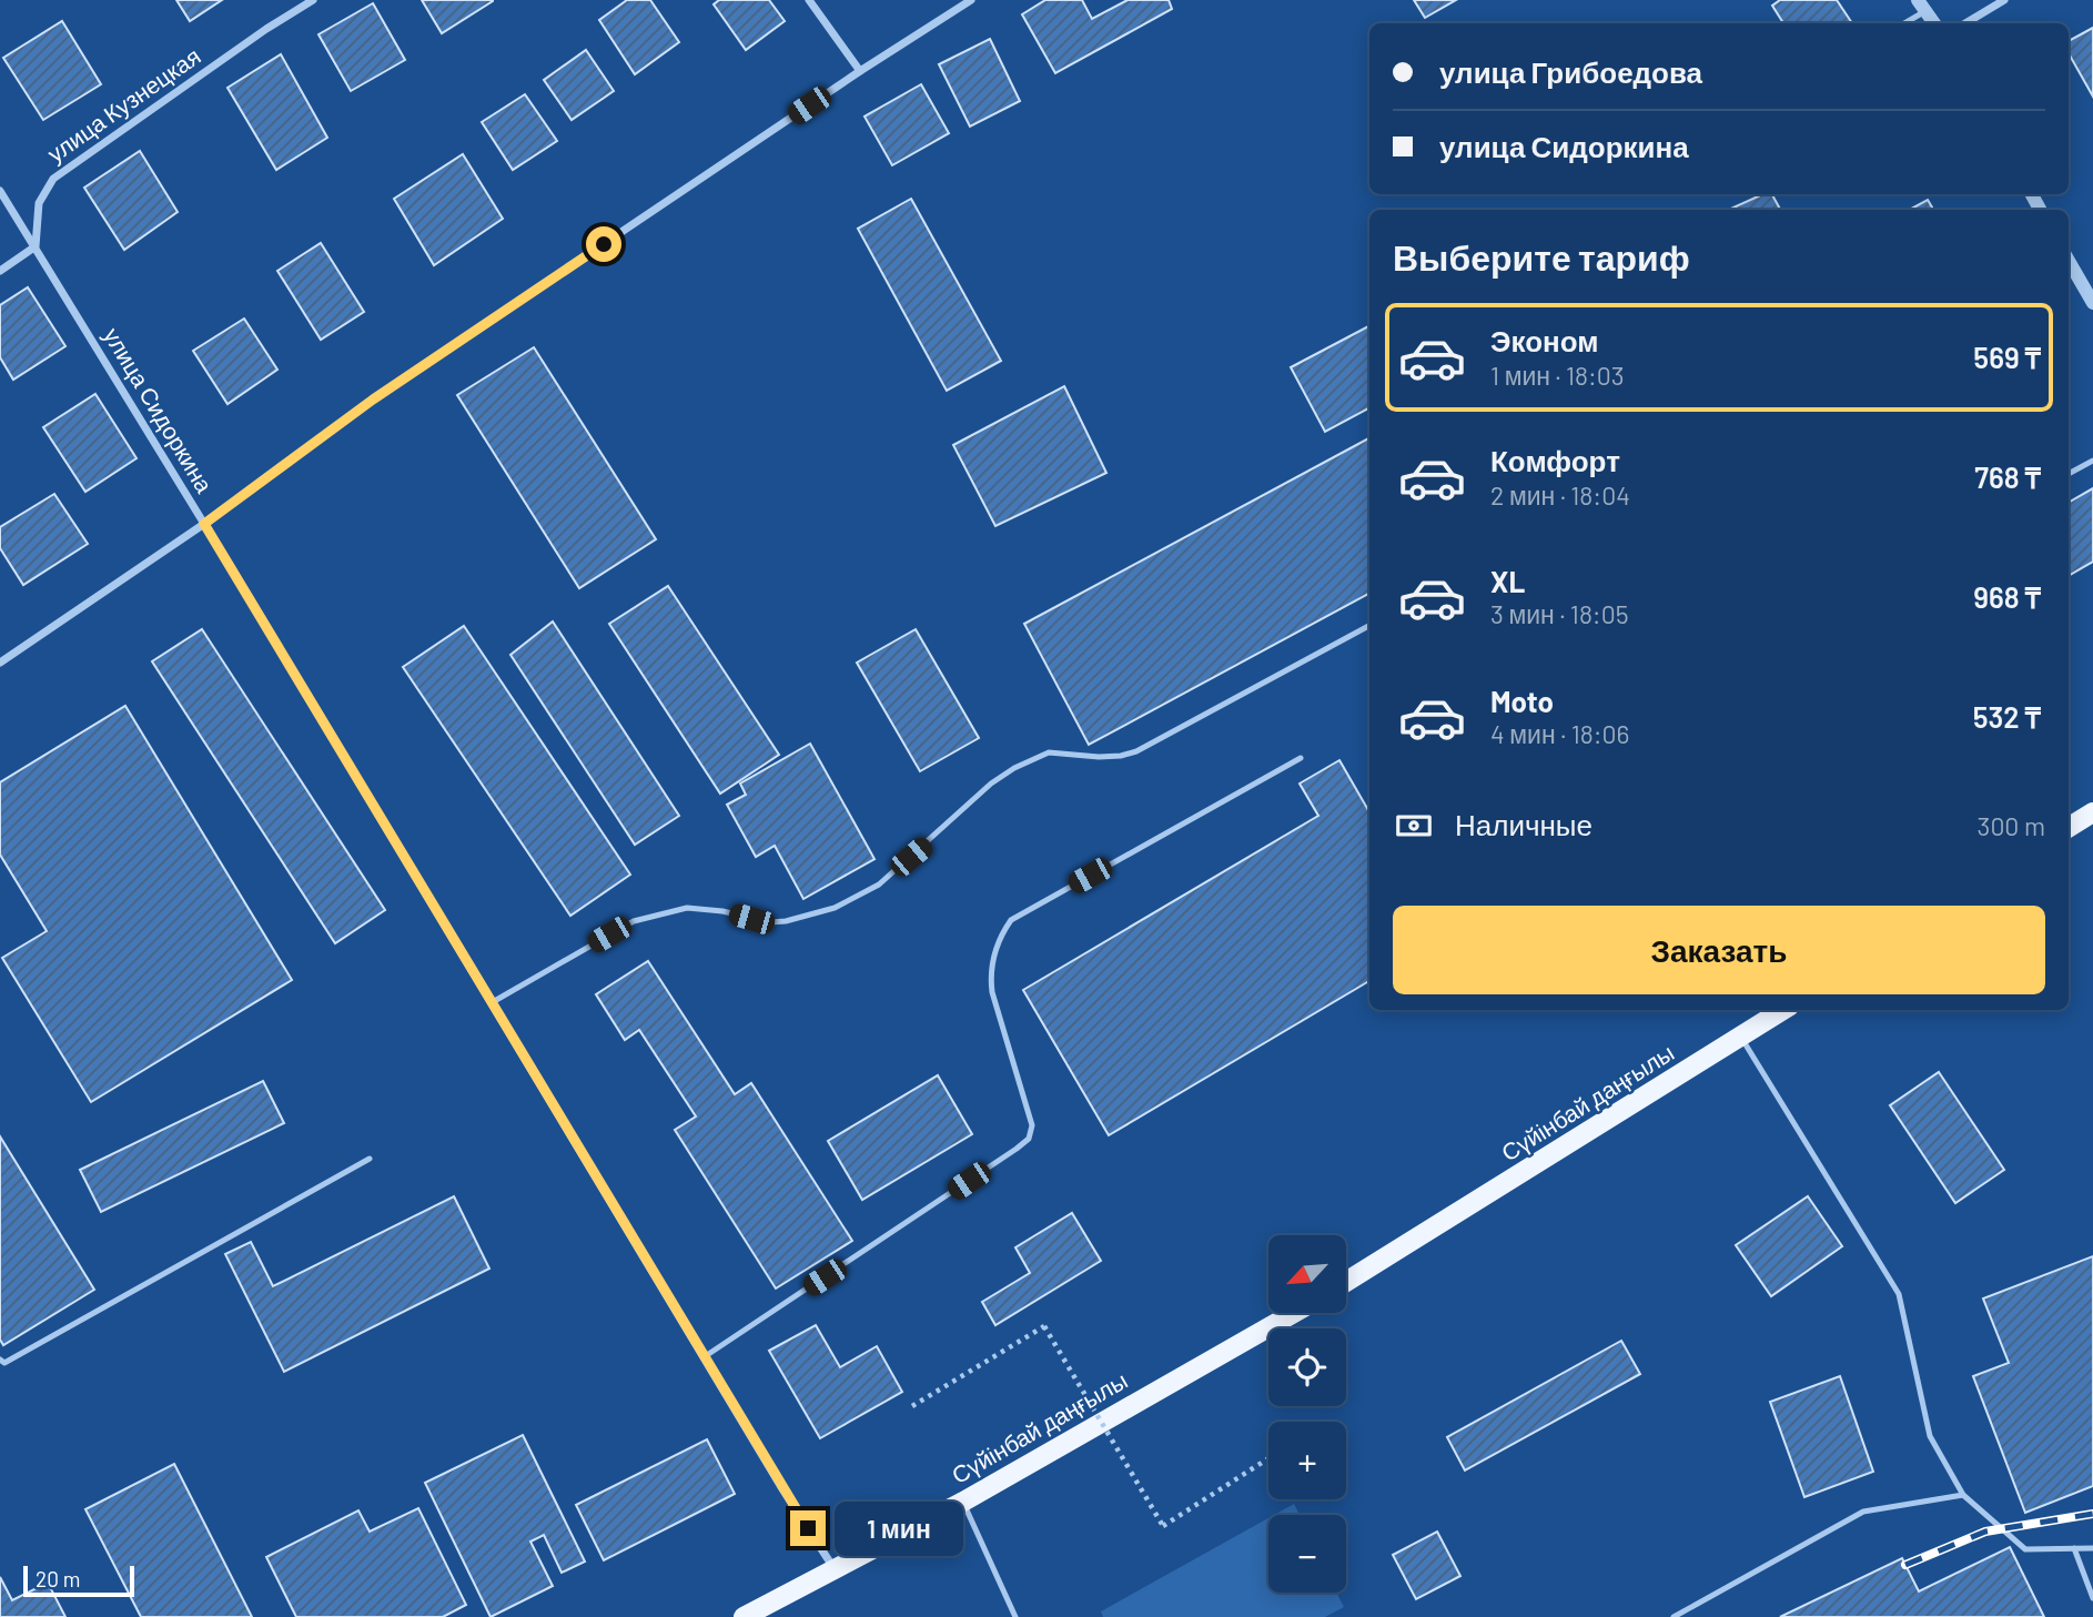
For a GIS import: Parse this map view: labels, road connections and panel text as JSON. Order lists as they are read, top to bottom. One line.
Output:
{"streets":{"main road":["Сүйінбай даңғылы"],"street":["улица Кузнецкая","улица Сидоркина"]},"crossings":[["улица Кузнецкая","улица Сидоркина"],["улица Сидоркина","Сүйінбай даңғылы"]],"scale_bar":"20 m","north":"bottom left","page":{"banner":["улица Грибоедова","улица Сидоркина"],"heading":"Выберите тариф","list":[{"name":"Эконом","note":"1 мин · 18:03","value":"569 ₸"},{"name":"Комфорт","note":"2 мин · 18:04","value":"768 ₸"},{"name":"XL","note":"3 мин · 18:05","value":"968 ₸"},{"name":"Moto","note":"4 мин · 18:06","value":"532 ₸"}],"pay":["Наличные","300 m"],"buttons":"Заказать","map_buttons":["+","−"],"bubble":"1 мин","scale":"20 m"}}
